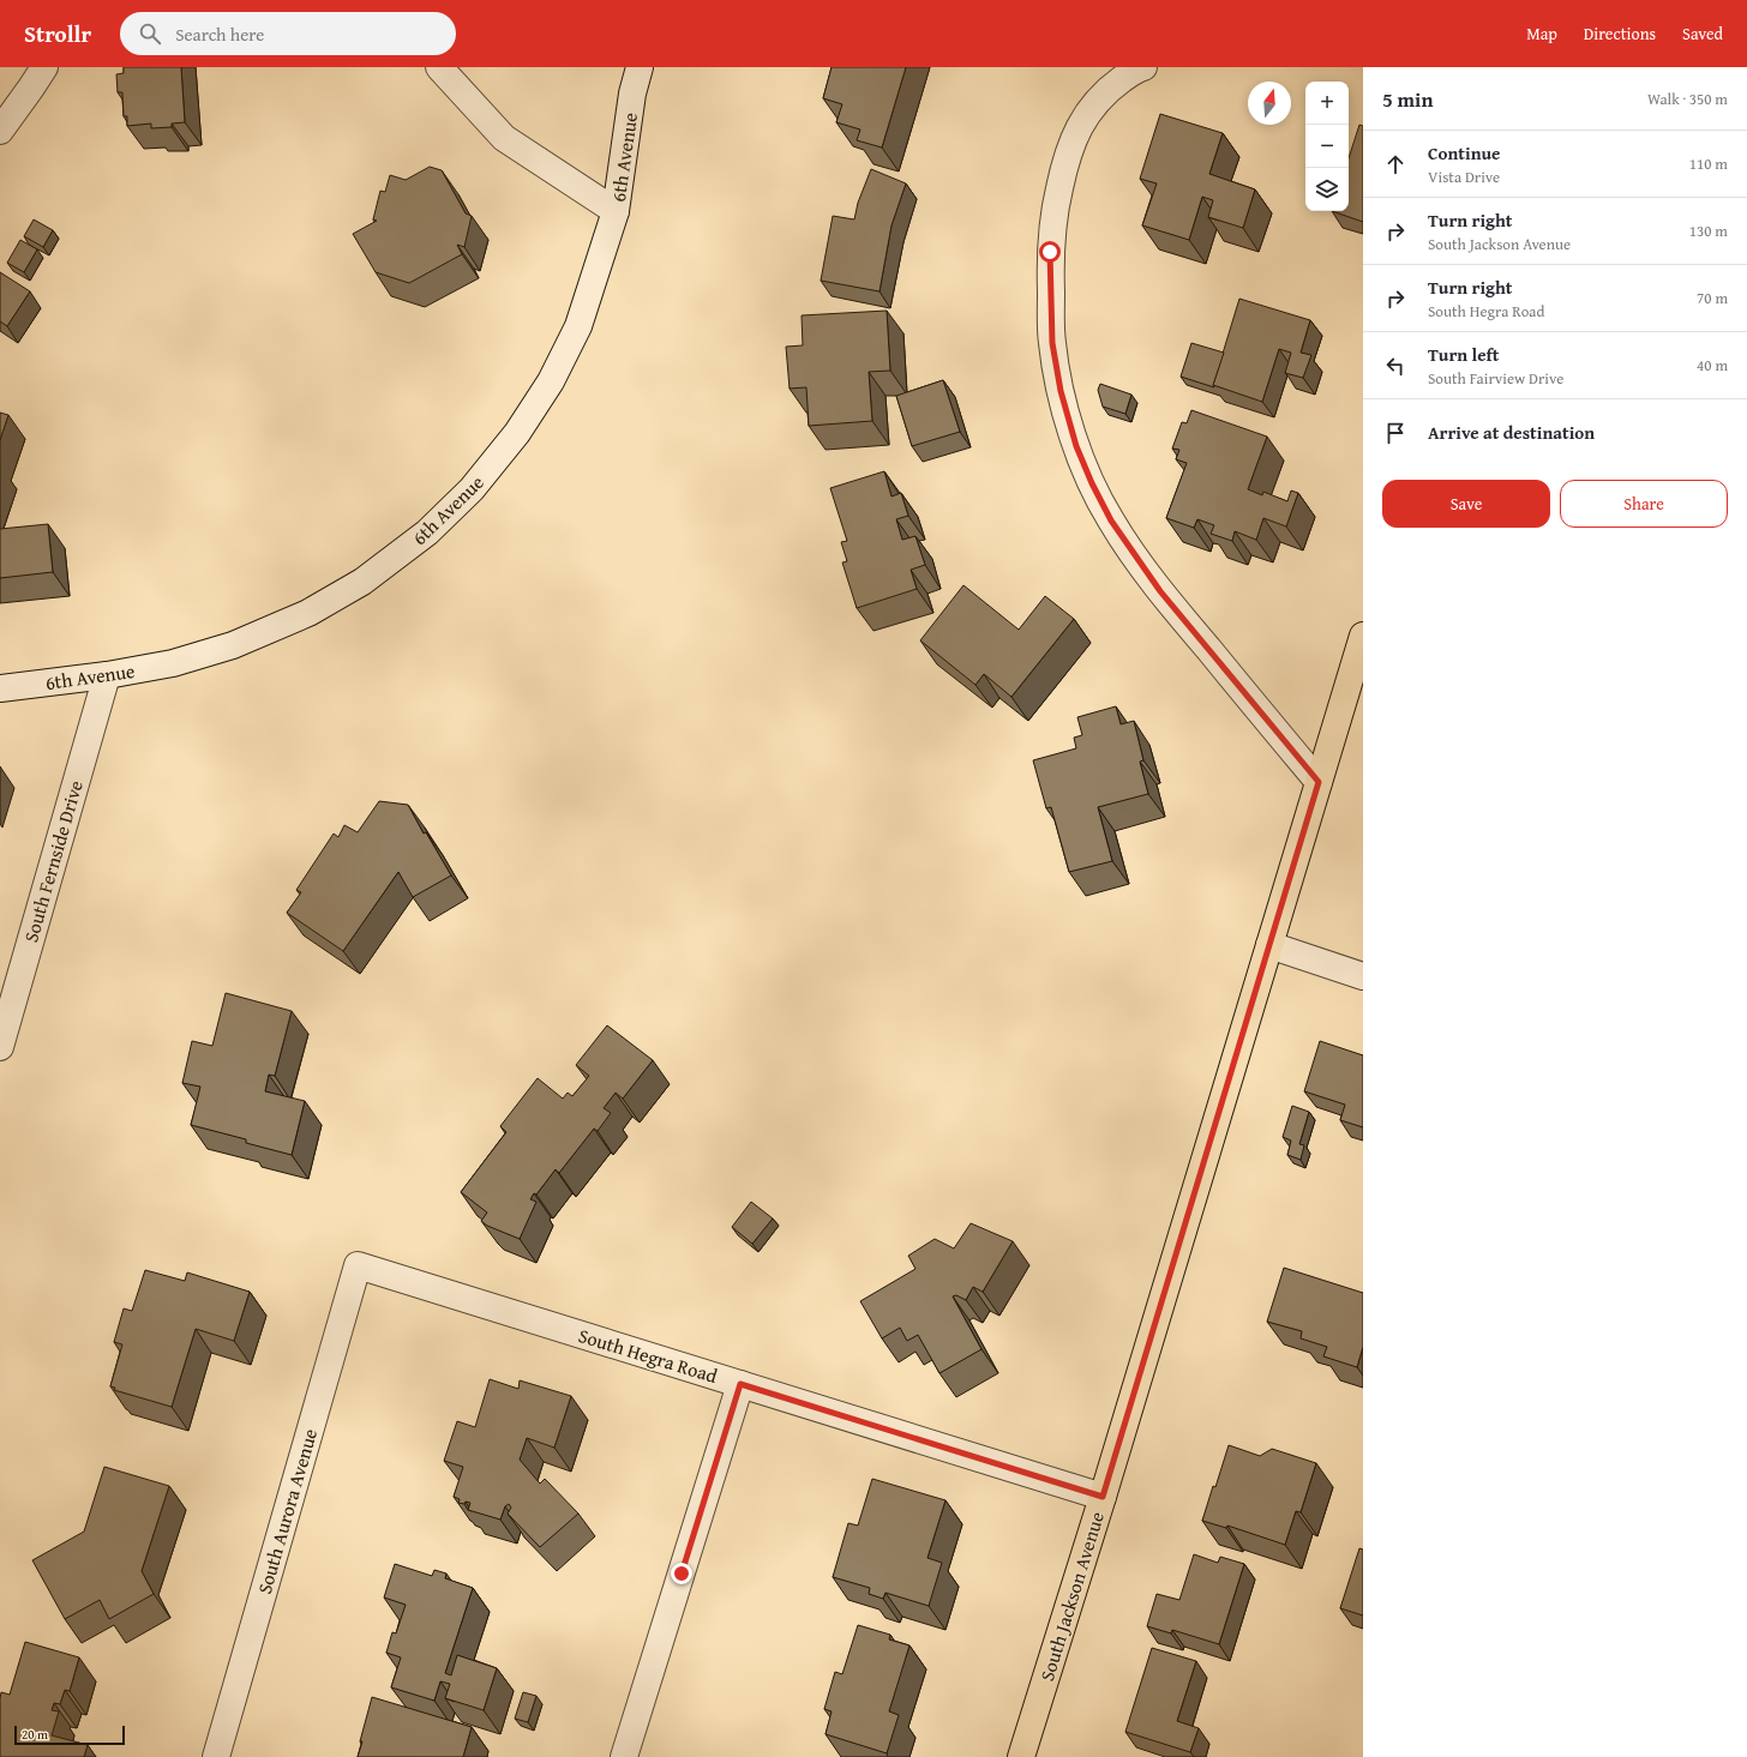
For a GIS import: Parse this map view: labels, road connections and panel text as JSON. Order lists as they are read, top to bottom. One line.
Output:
{"streets":{"main road":["South Jackson Avenue"],"street":["6th Avenue","South Fernside Drive","South Hegra Road","South Aurora Avenue"]},"crossings":[["6th Avenue","South Fernside Drive"],["South Hegra Road","South Aurora Avenue"],["South Hegra Road","South Jackson Avenue"]],"scale_bar":"20 m","north":"top","page":{"header":"Strollr","search":"Search here","nav":["Map","Directions","Saved"],"heading":["5 min","Walk · 350 m"],"map_buttons":["+","−"],"list":[["Continue","Vista Drive","110 m"],["Turn right","South Jackson Avenue","130 m"],["Turn right","South Hegra Road","70 m"],["Turn left","South Fairview Drive","40 m"],"Arrive at destination"],"buttons":["Save","Share"],"scale":"20 m"}}
